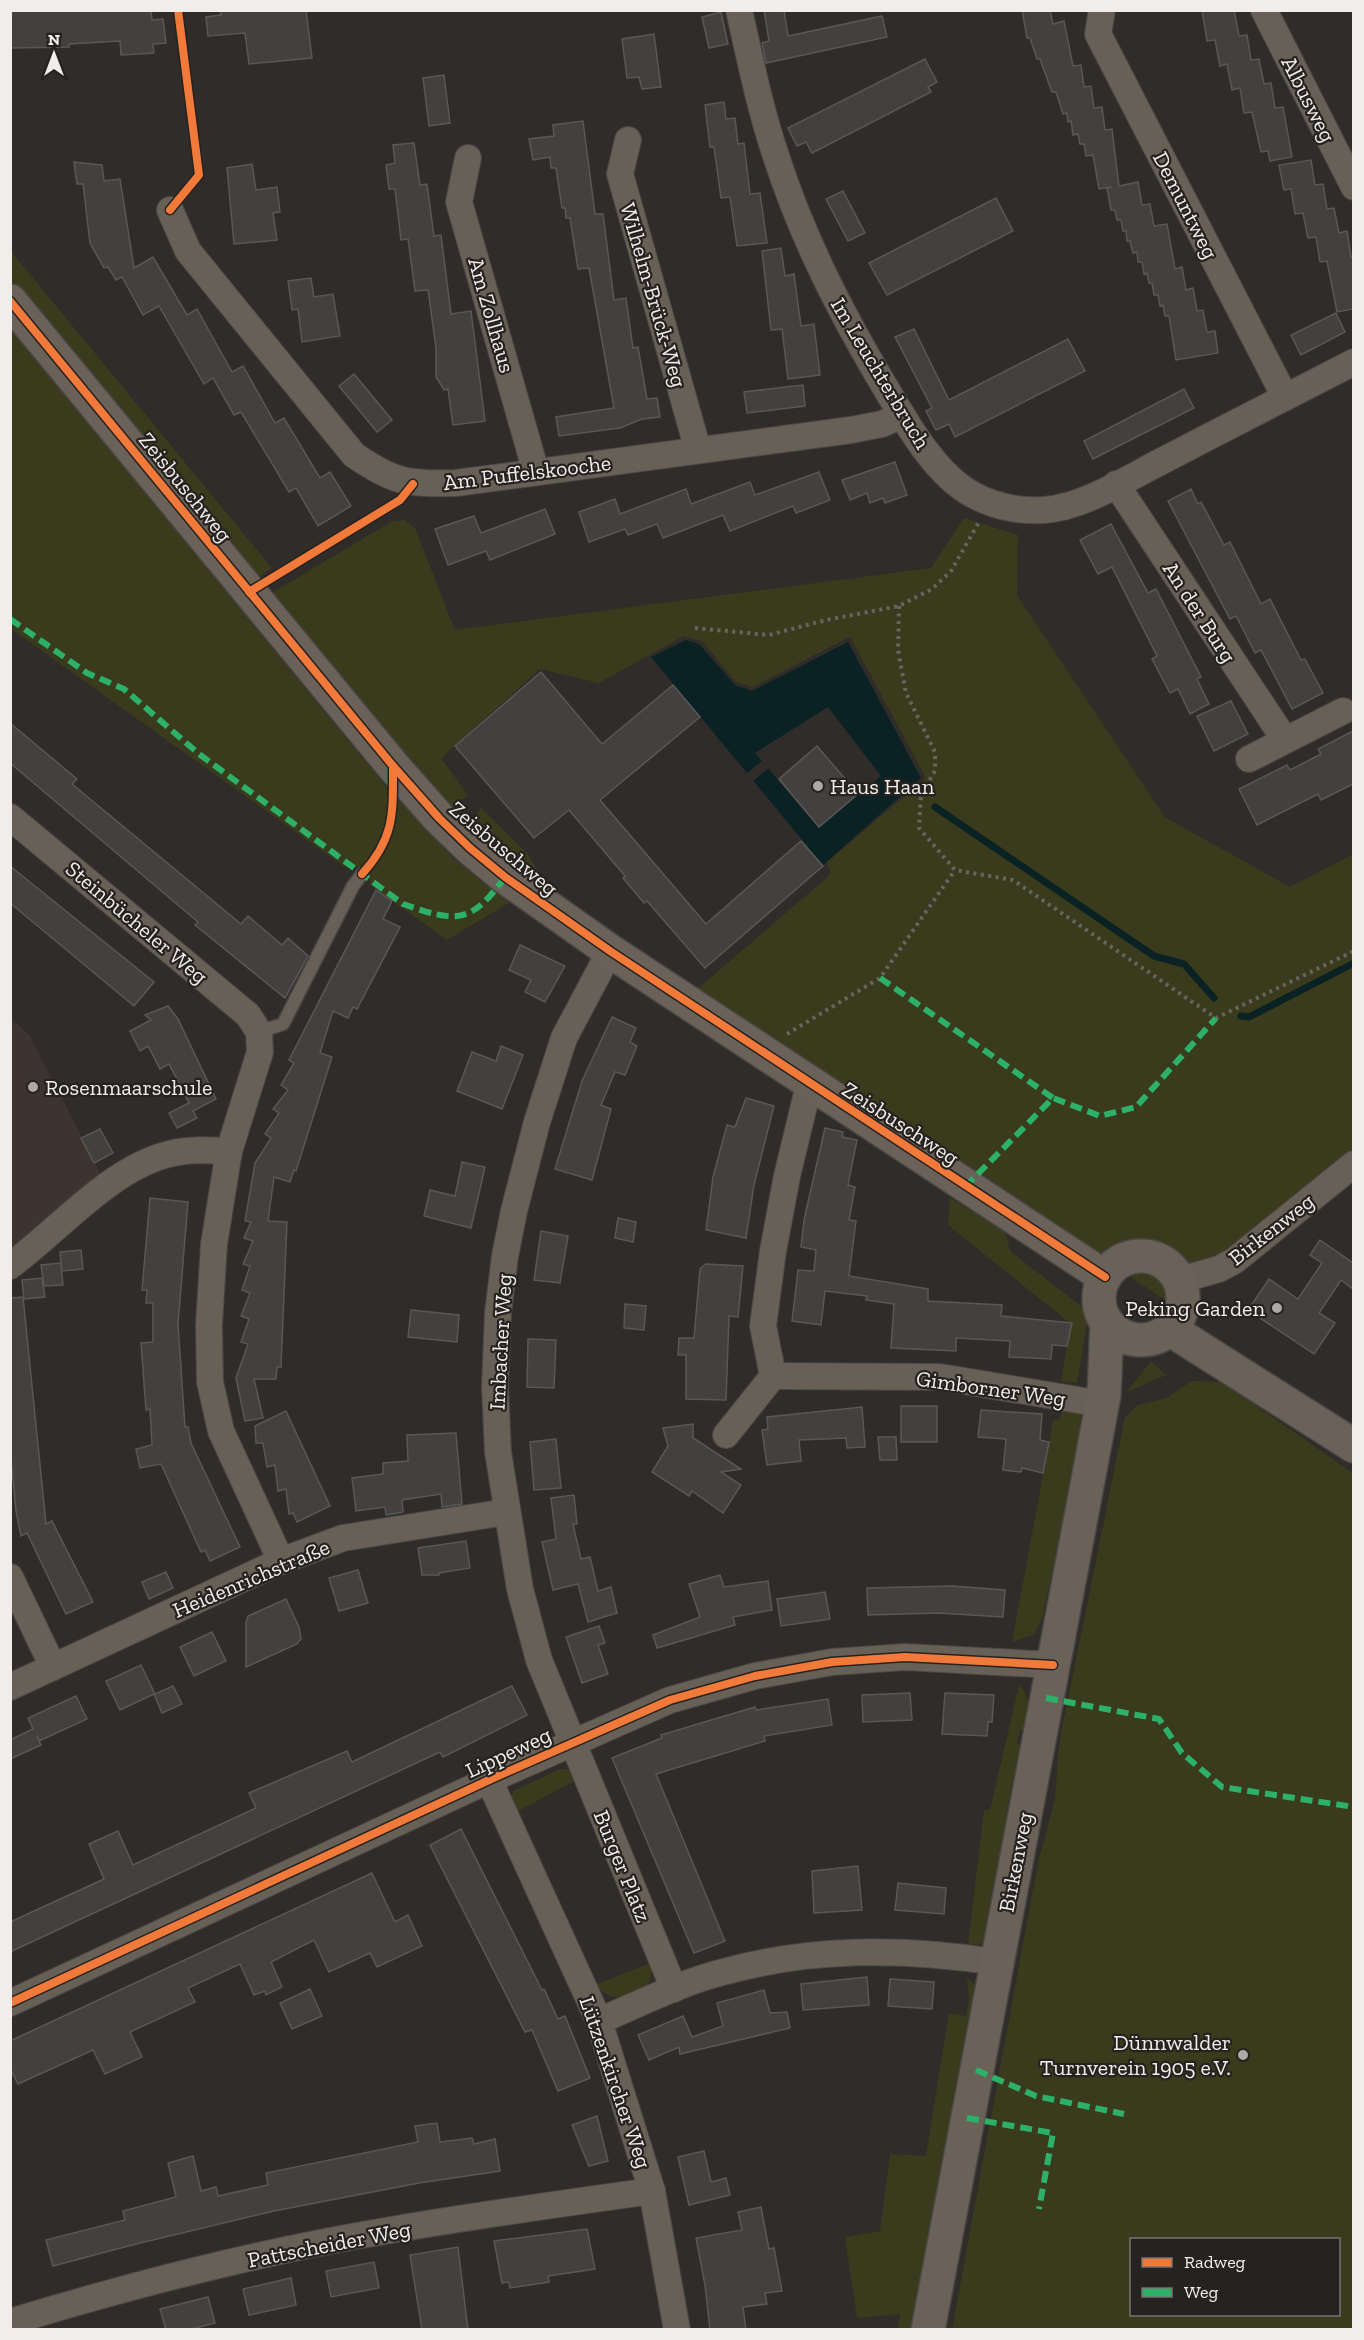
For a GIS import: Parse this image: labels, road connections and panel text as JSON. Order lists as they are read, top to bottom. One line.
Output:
{"streets":{"street":["Albusweg","Demuntweg","Wilhelm-Brück-Weg","Am Zollhaus","Im Leuchterbruch","Am Puffelskooche","Zeisbuschweg","An der Burg","Steinbücheler Weg","Birkenweg","Imbacher Weg","Gimborner Weg","Heidenrichstraße","Lippeweg","Burger Platz","Lützenkircher Weg","Pattscheider Weg"]},"crossings":[["Demuntweg","Im Leuchterbruch"],["Wilhelm-Brück-Weg","Am Puffelskooche"],["Am Zollhaus","Am Puffelskooche"],["Im Leuchterbruch","Am Puffelskooche"],["Im Leuchterbruch","An der Burg"],["Zeisbuschweg","Birkenweg"],["Zeisbuschweg","Imbacher Weg"],["Birkenweg","Gimborner Weg"],["Birkenweg","Lippeweg"],["Imbacher Weg","Heidenrichstraße"],["Imbacher Weg","Lippeweg"],["Imbacher Weg","Burger Platz"],["Lippeweg","Burger Platz"],["Lippeweg","Lützenkircher Weg"],["Lützenkircher Weg","Pattscheider Weg"]],"places":["Haus Haan","Rosenmaarschule","Peking Garden","Dünnwalder Turnverein 1905 e.V."],"legend":["Radweg","Weg"],"north":"top"}
